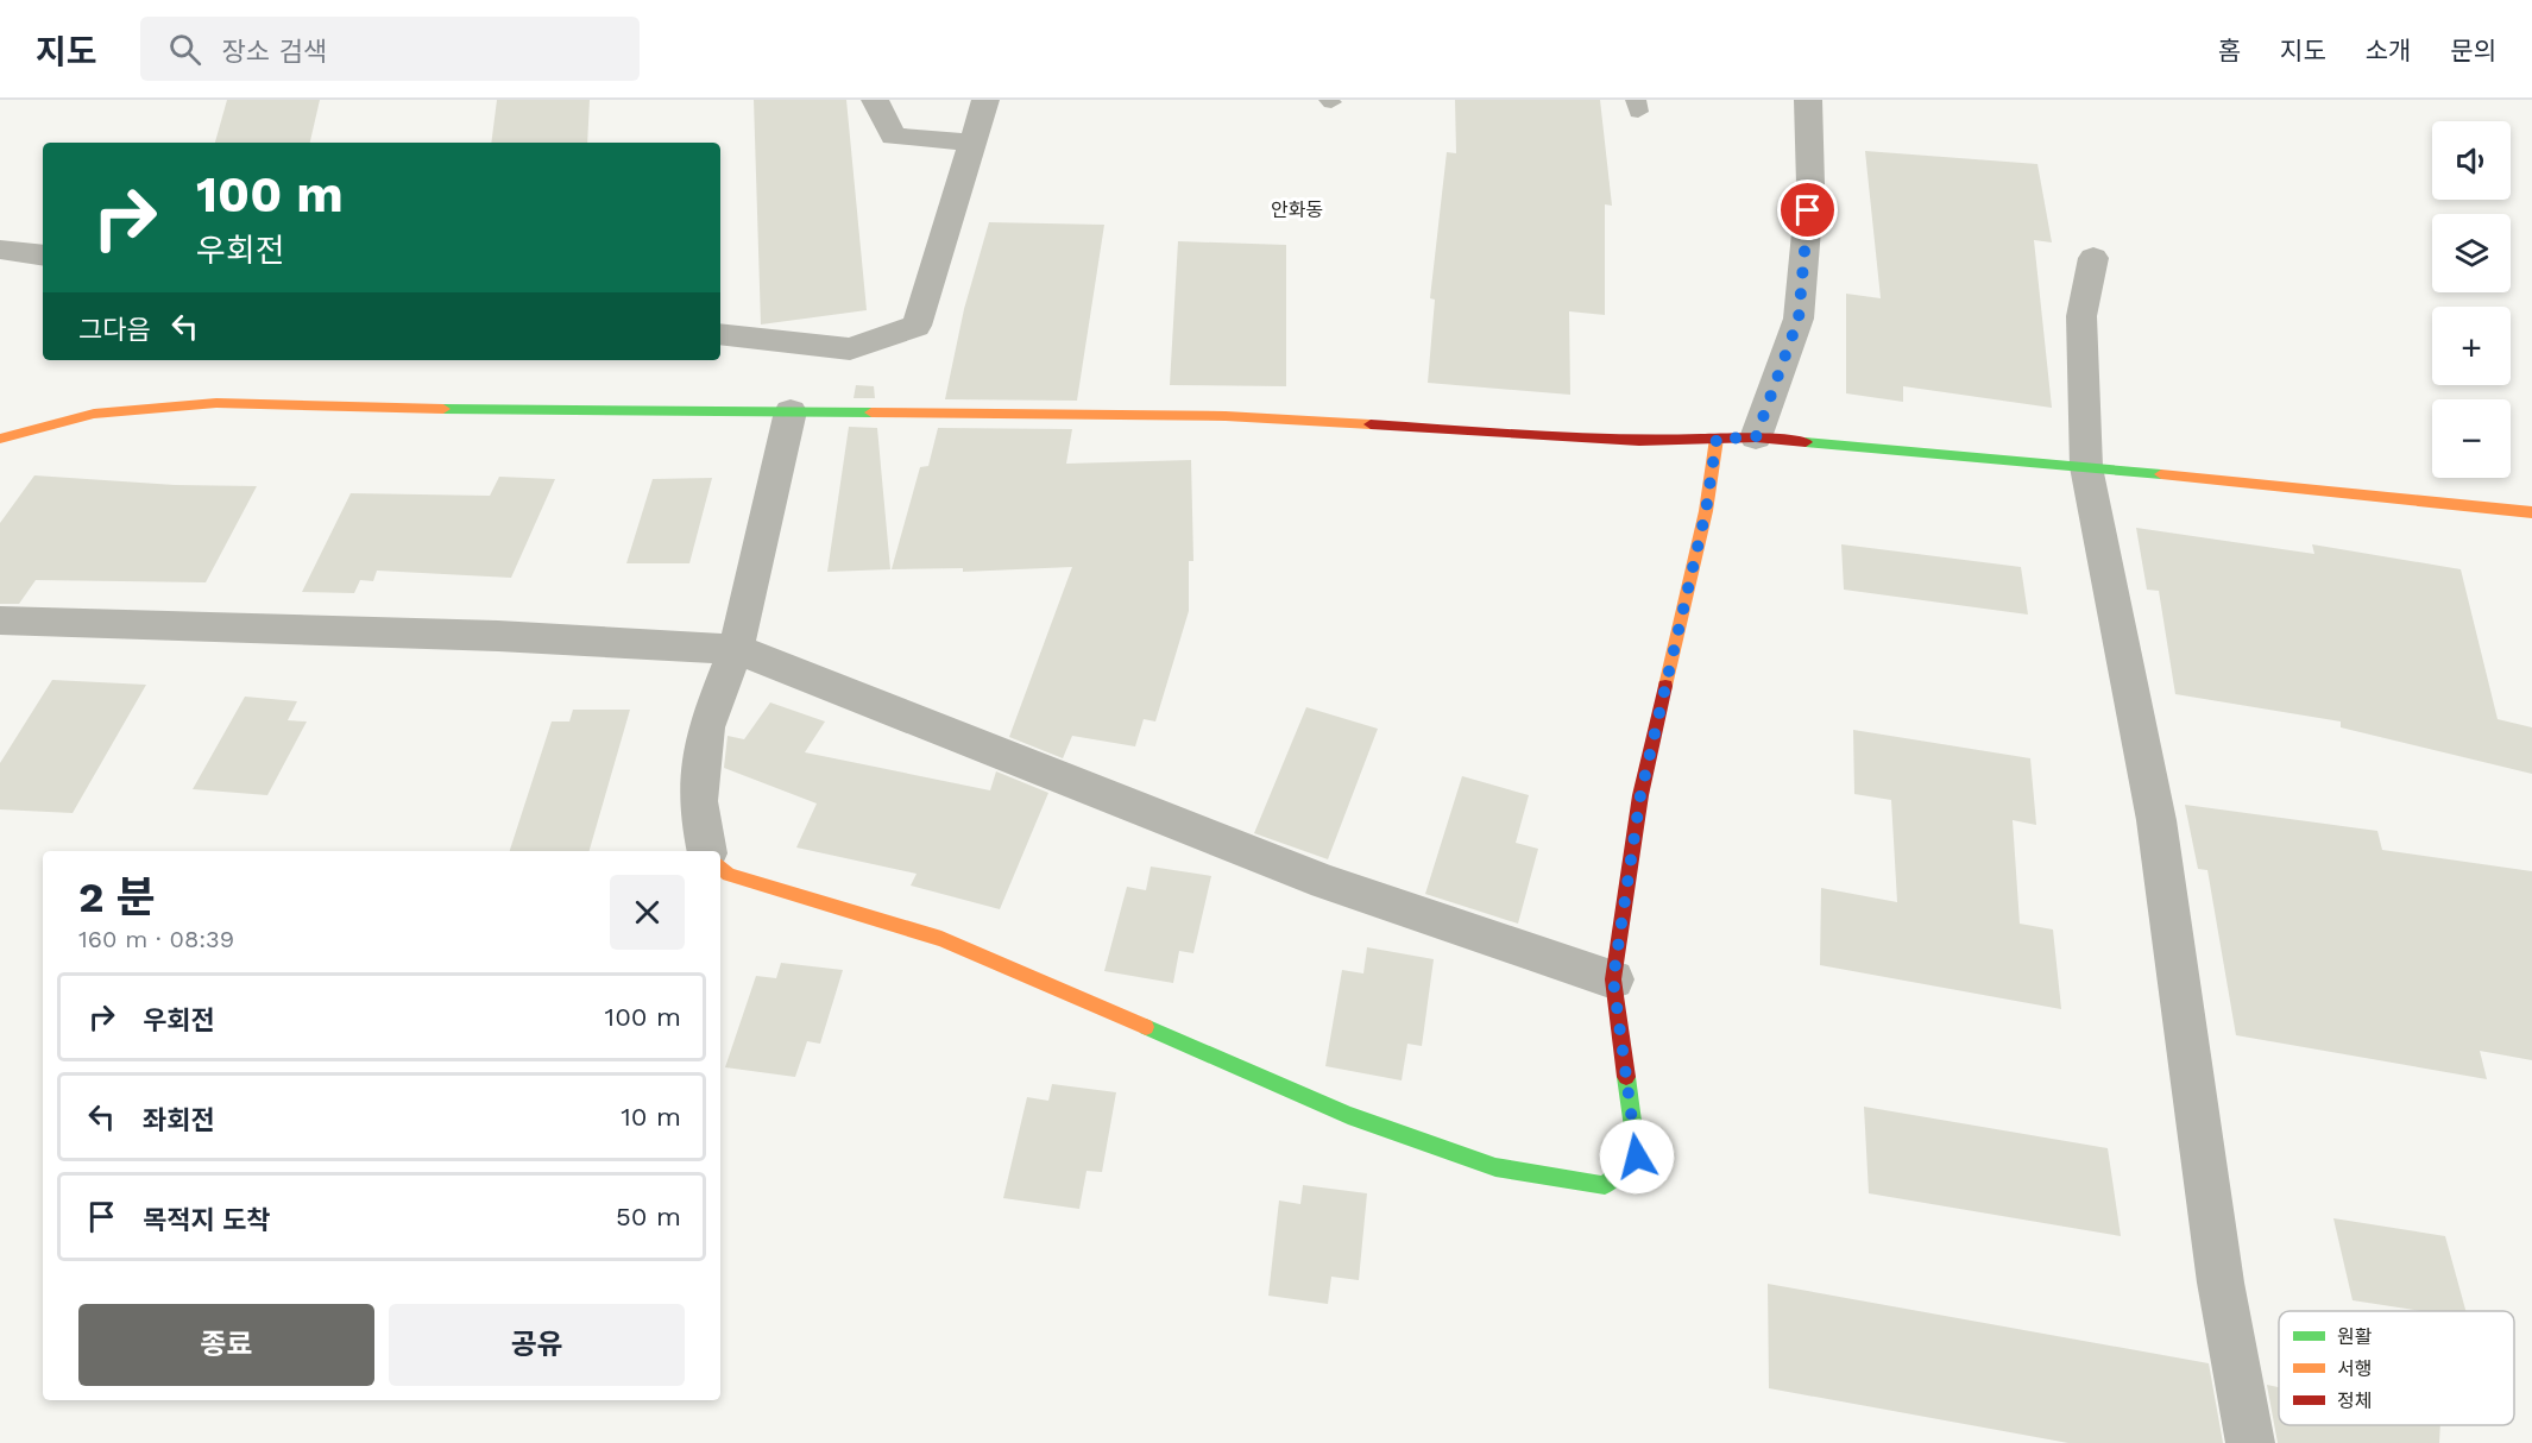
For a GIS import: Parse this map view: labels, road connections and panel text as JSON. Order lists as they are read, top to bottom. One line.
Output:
{"districts":["안화동"],"legend":["원활","서행","정체"],"page":{"header":"지도","search":"장소 검색","nav":["홈","지도","소개","문의"],"map_buttons":["+","−"],"turn":["100 m","우회전"],"then":"그다음","heading":["2 분","160 m · 08:39"],"list":[{"name":"우회전","value":"100 m"},{"name":"좌회전","value":"10 m"},{"name":"목적지 도착","value":"50 m"}],"buttons":["종료","공유"]}}
